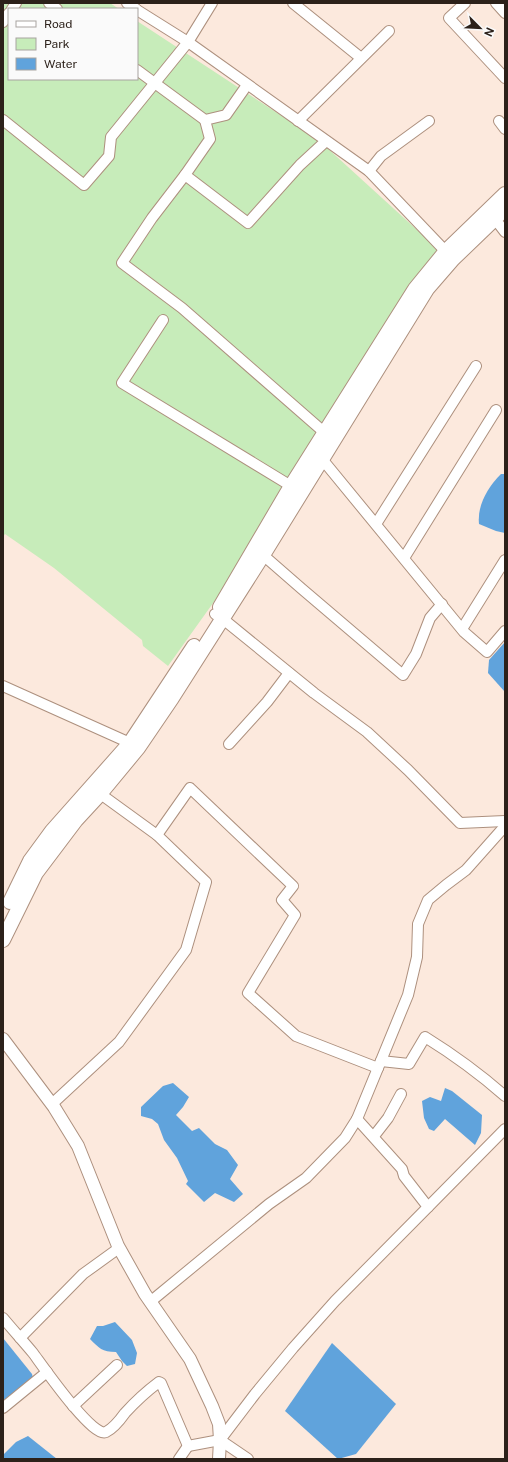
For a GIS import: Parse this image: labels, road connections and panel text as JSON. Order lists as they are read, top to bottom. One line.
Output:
{"legend":["Road","Park","Water"],"north":"bottom right"}
